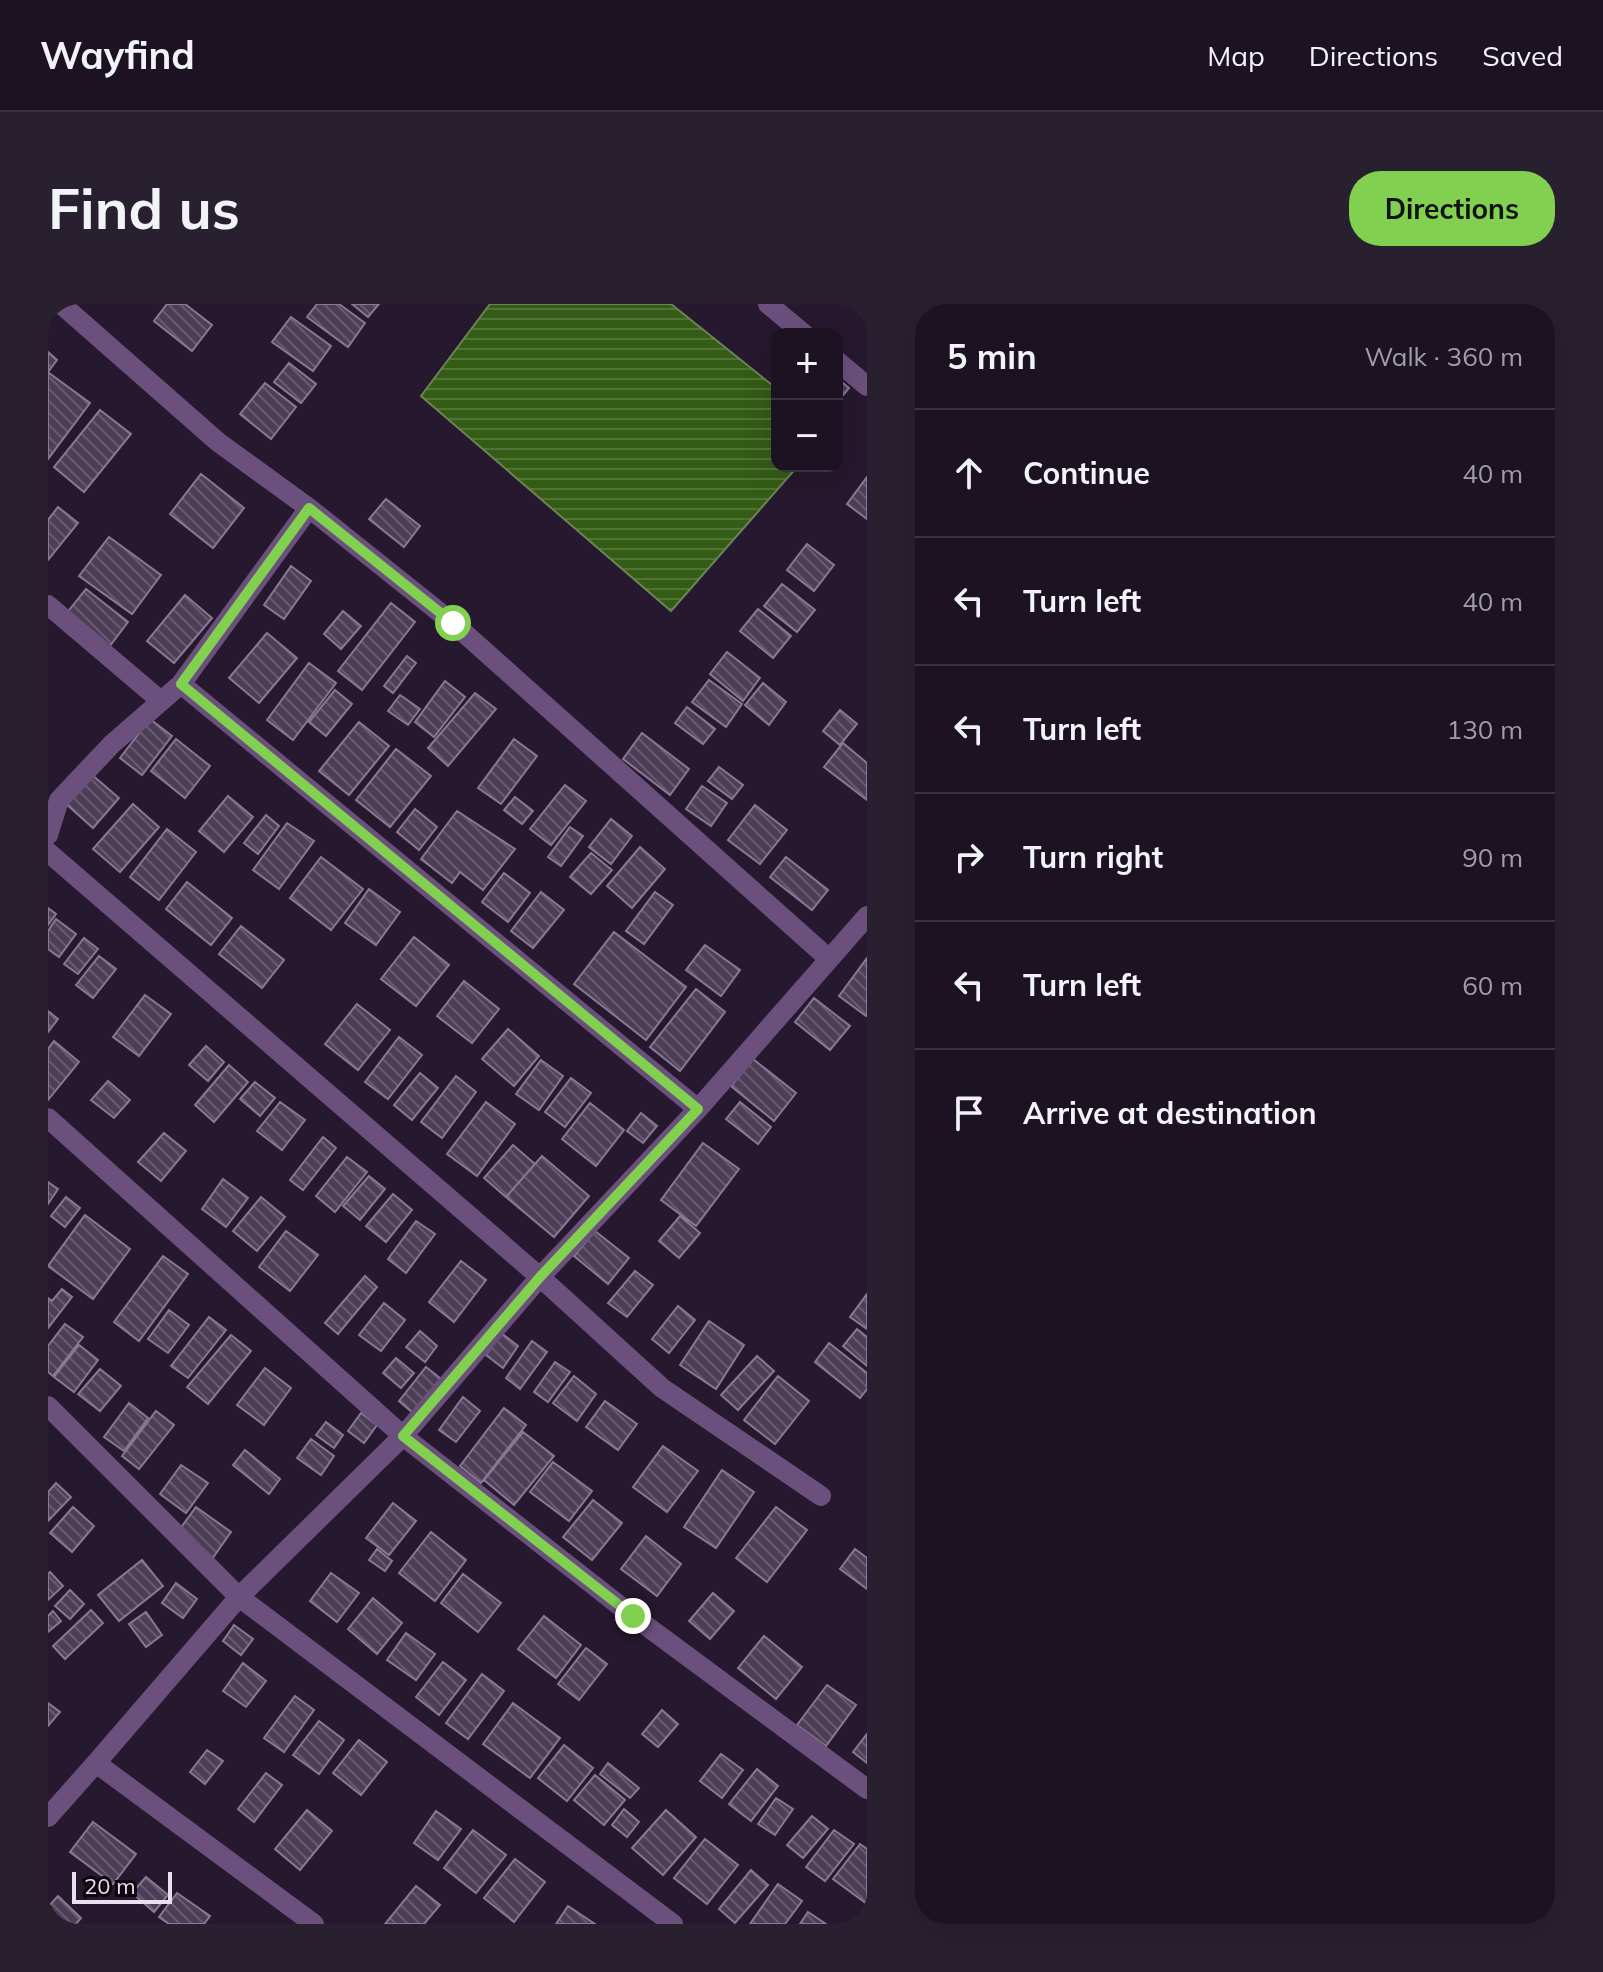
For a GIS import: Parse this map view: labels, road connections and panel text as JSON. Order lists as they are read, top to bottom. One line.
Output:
{"scale_bar":"20 m","page":{"header":"Wayfind","nav":["Map","Directions","Saved"],"buttons":"Directions","title":"Find us","heading":["5 min","Walk · 360 m"],"map_buttons":["+","−"],"list":[["Continue","40 m"],["Turn left","40 m"],["Turn left","130 m"],["Turn right","90 m"],["Turn left","60 m"],"Arrive at destination"],"scale":"20 m"}}
